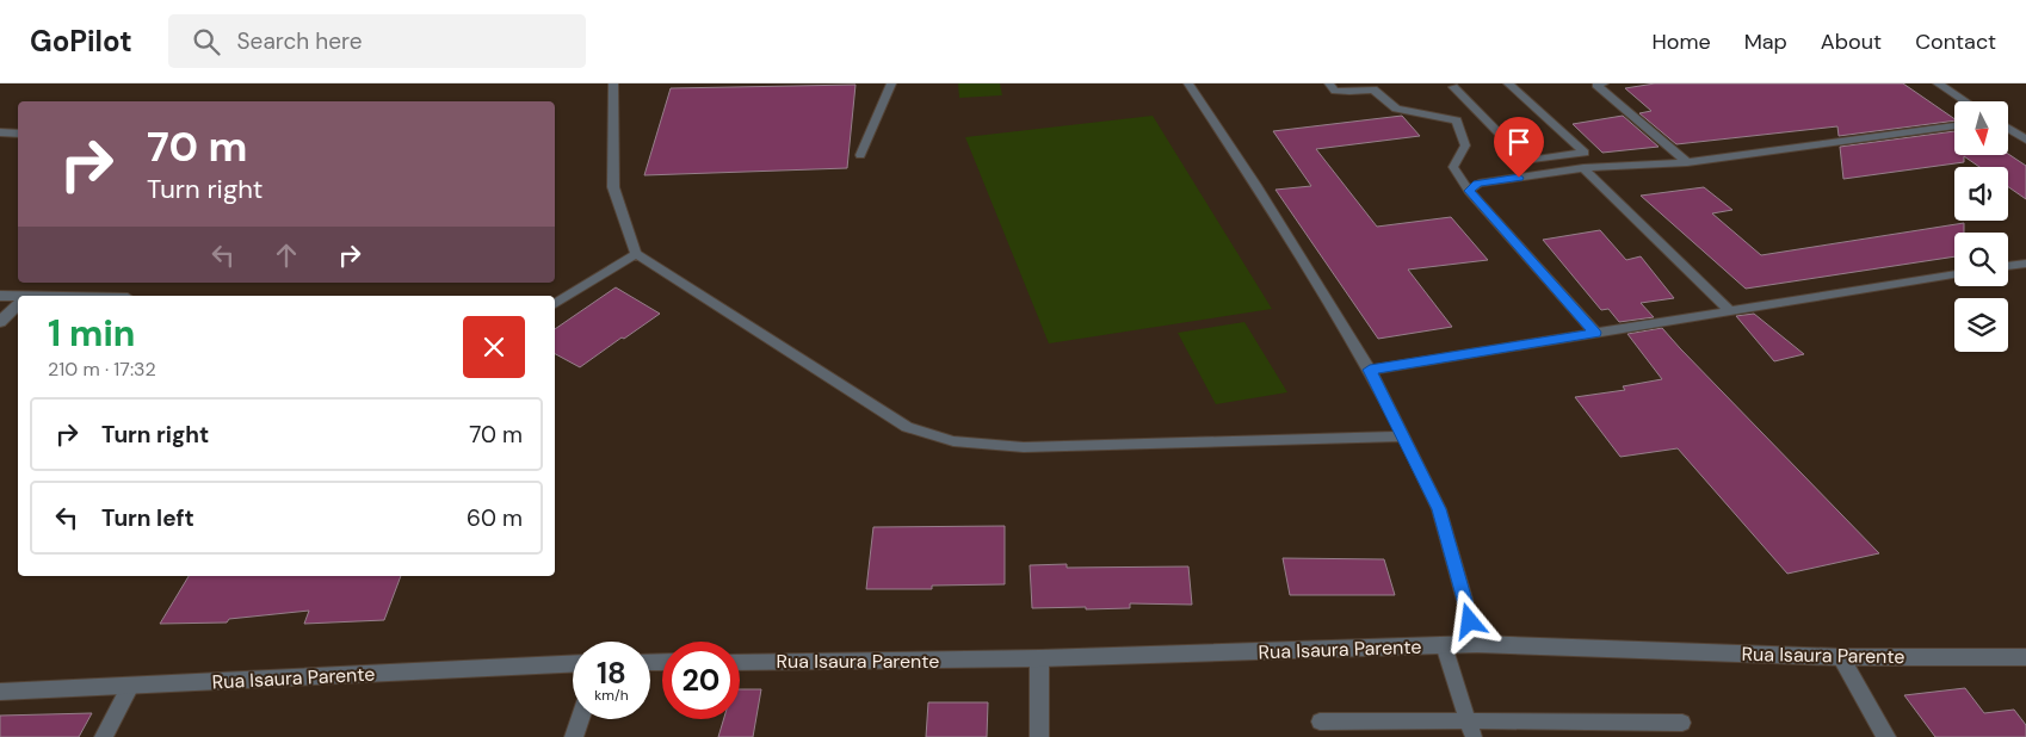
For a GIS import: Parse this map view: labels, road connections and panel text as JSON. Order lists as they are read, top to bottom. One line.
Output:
{"streets":{"street":["Rua Isaura Parente"]},"north":"bottom","page":{"header":"GoPilot","search":"Search here","nav":["Home","Map","About","Contact"],"turn":["70 m","Turn right"],"heading":["1 min","210 m · 17:32"],"list":[{"name":"Turn right","value":"70 m"},{"name":"Turn left","value":"60 m"}],"speed":"18 km/h","limit":"20"}}
